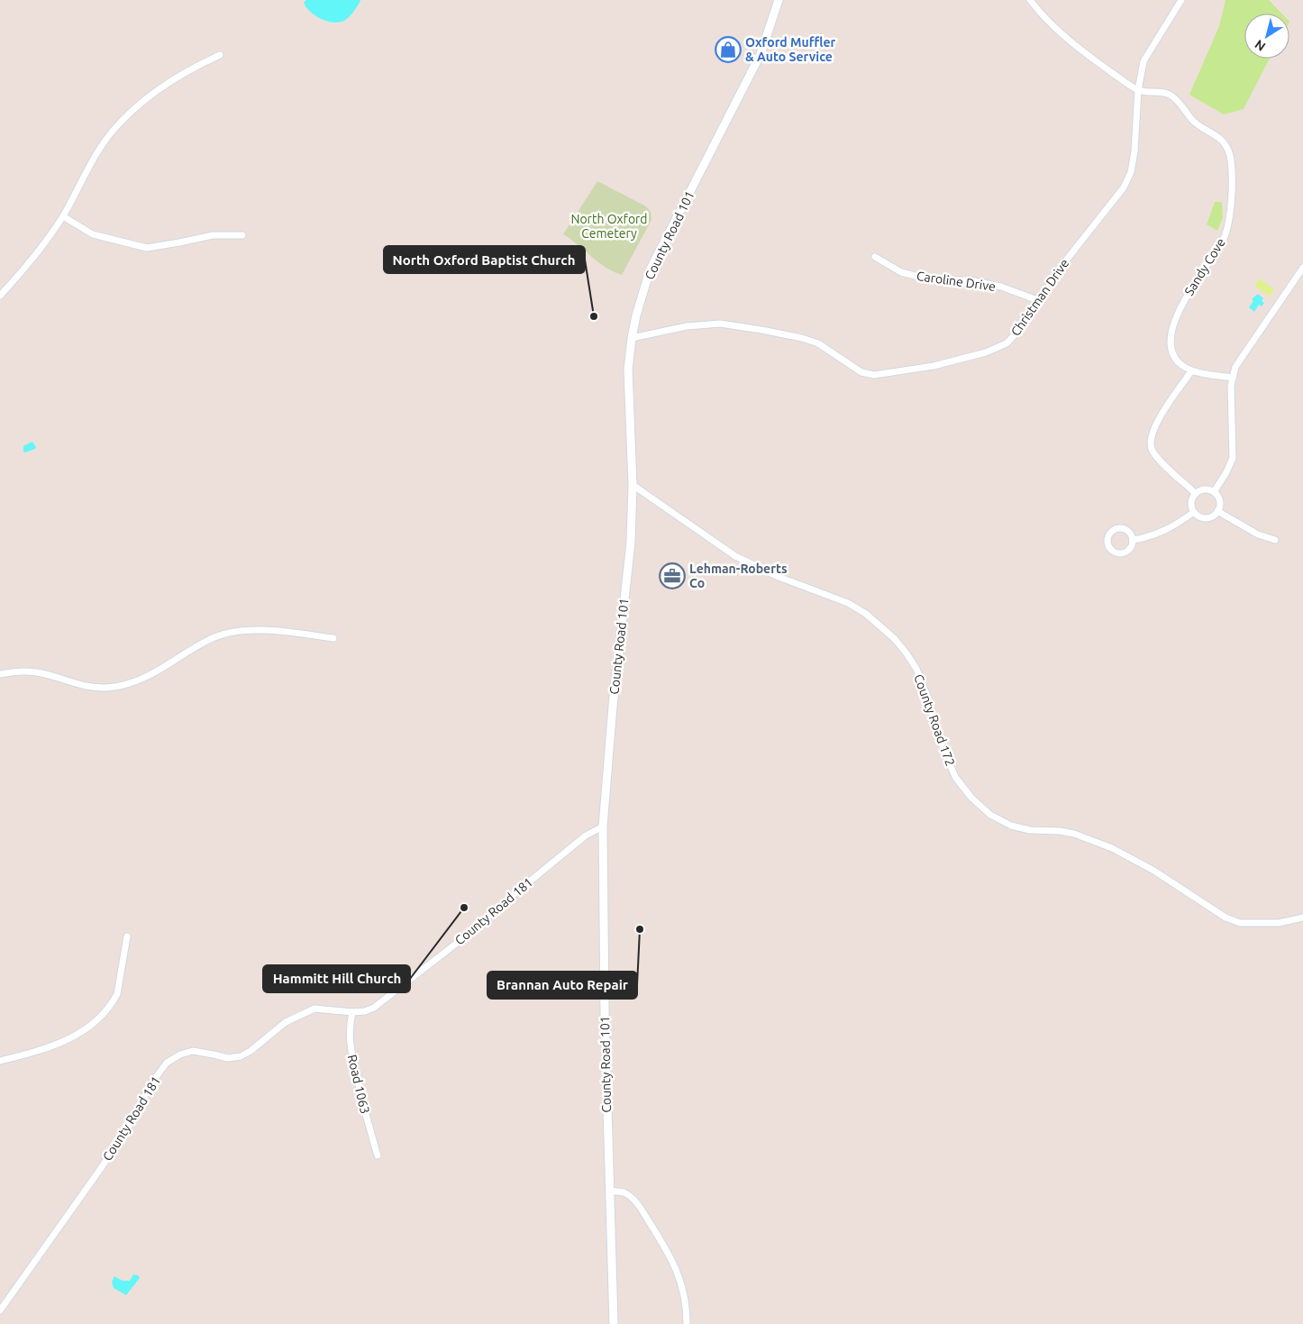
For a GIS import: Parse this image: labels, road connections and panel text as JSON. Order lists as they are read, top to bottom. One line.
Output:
{"streets":{"street":["County Road 101","Sandy Cove","Caroline Drive","Christman Drive","County Road 172","County Road 181","Road 1063"]},"crossings":[["County Road 101","Christman Drive"],["County Road 101","County Road 172"],["County Road 101","County Road 181"],["Sandy Cove","Christman Drive"],["Caroline Drive","Christman Drive"],["County Road 181","Road 1063"]],"parks":["North Oxford Cemetery"],"places":{"shop":["Oxford Muffler & Auto Service"],"other":["North Oxford Baptist Church","Hammitt Hill Church","Brannan Auto Repair"],"office":["Lehman-Roberts Co"]},"north":"bottom left"}
